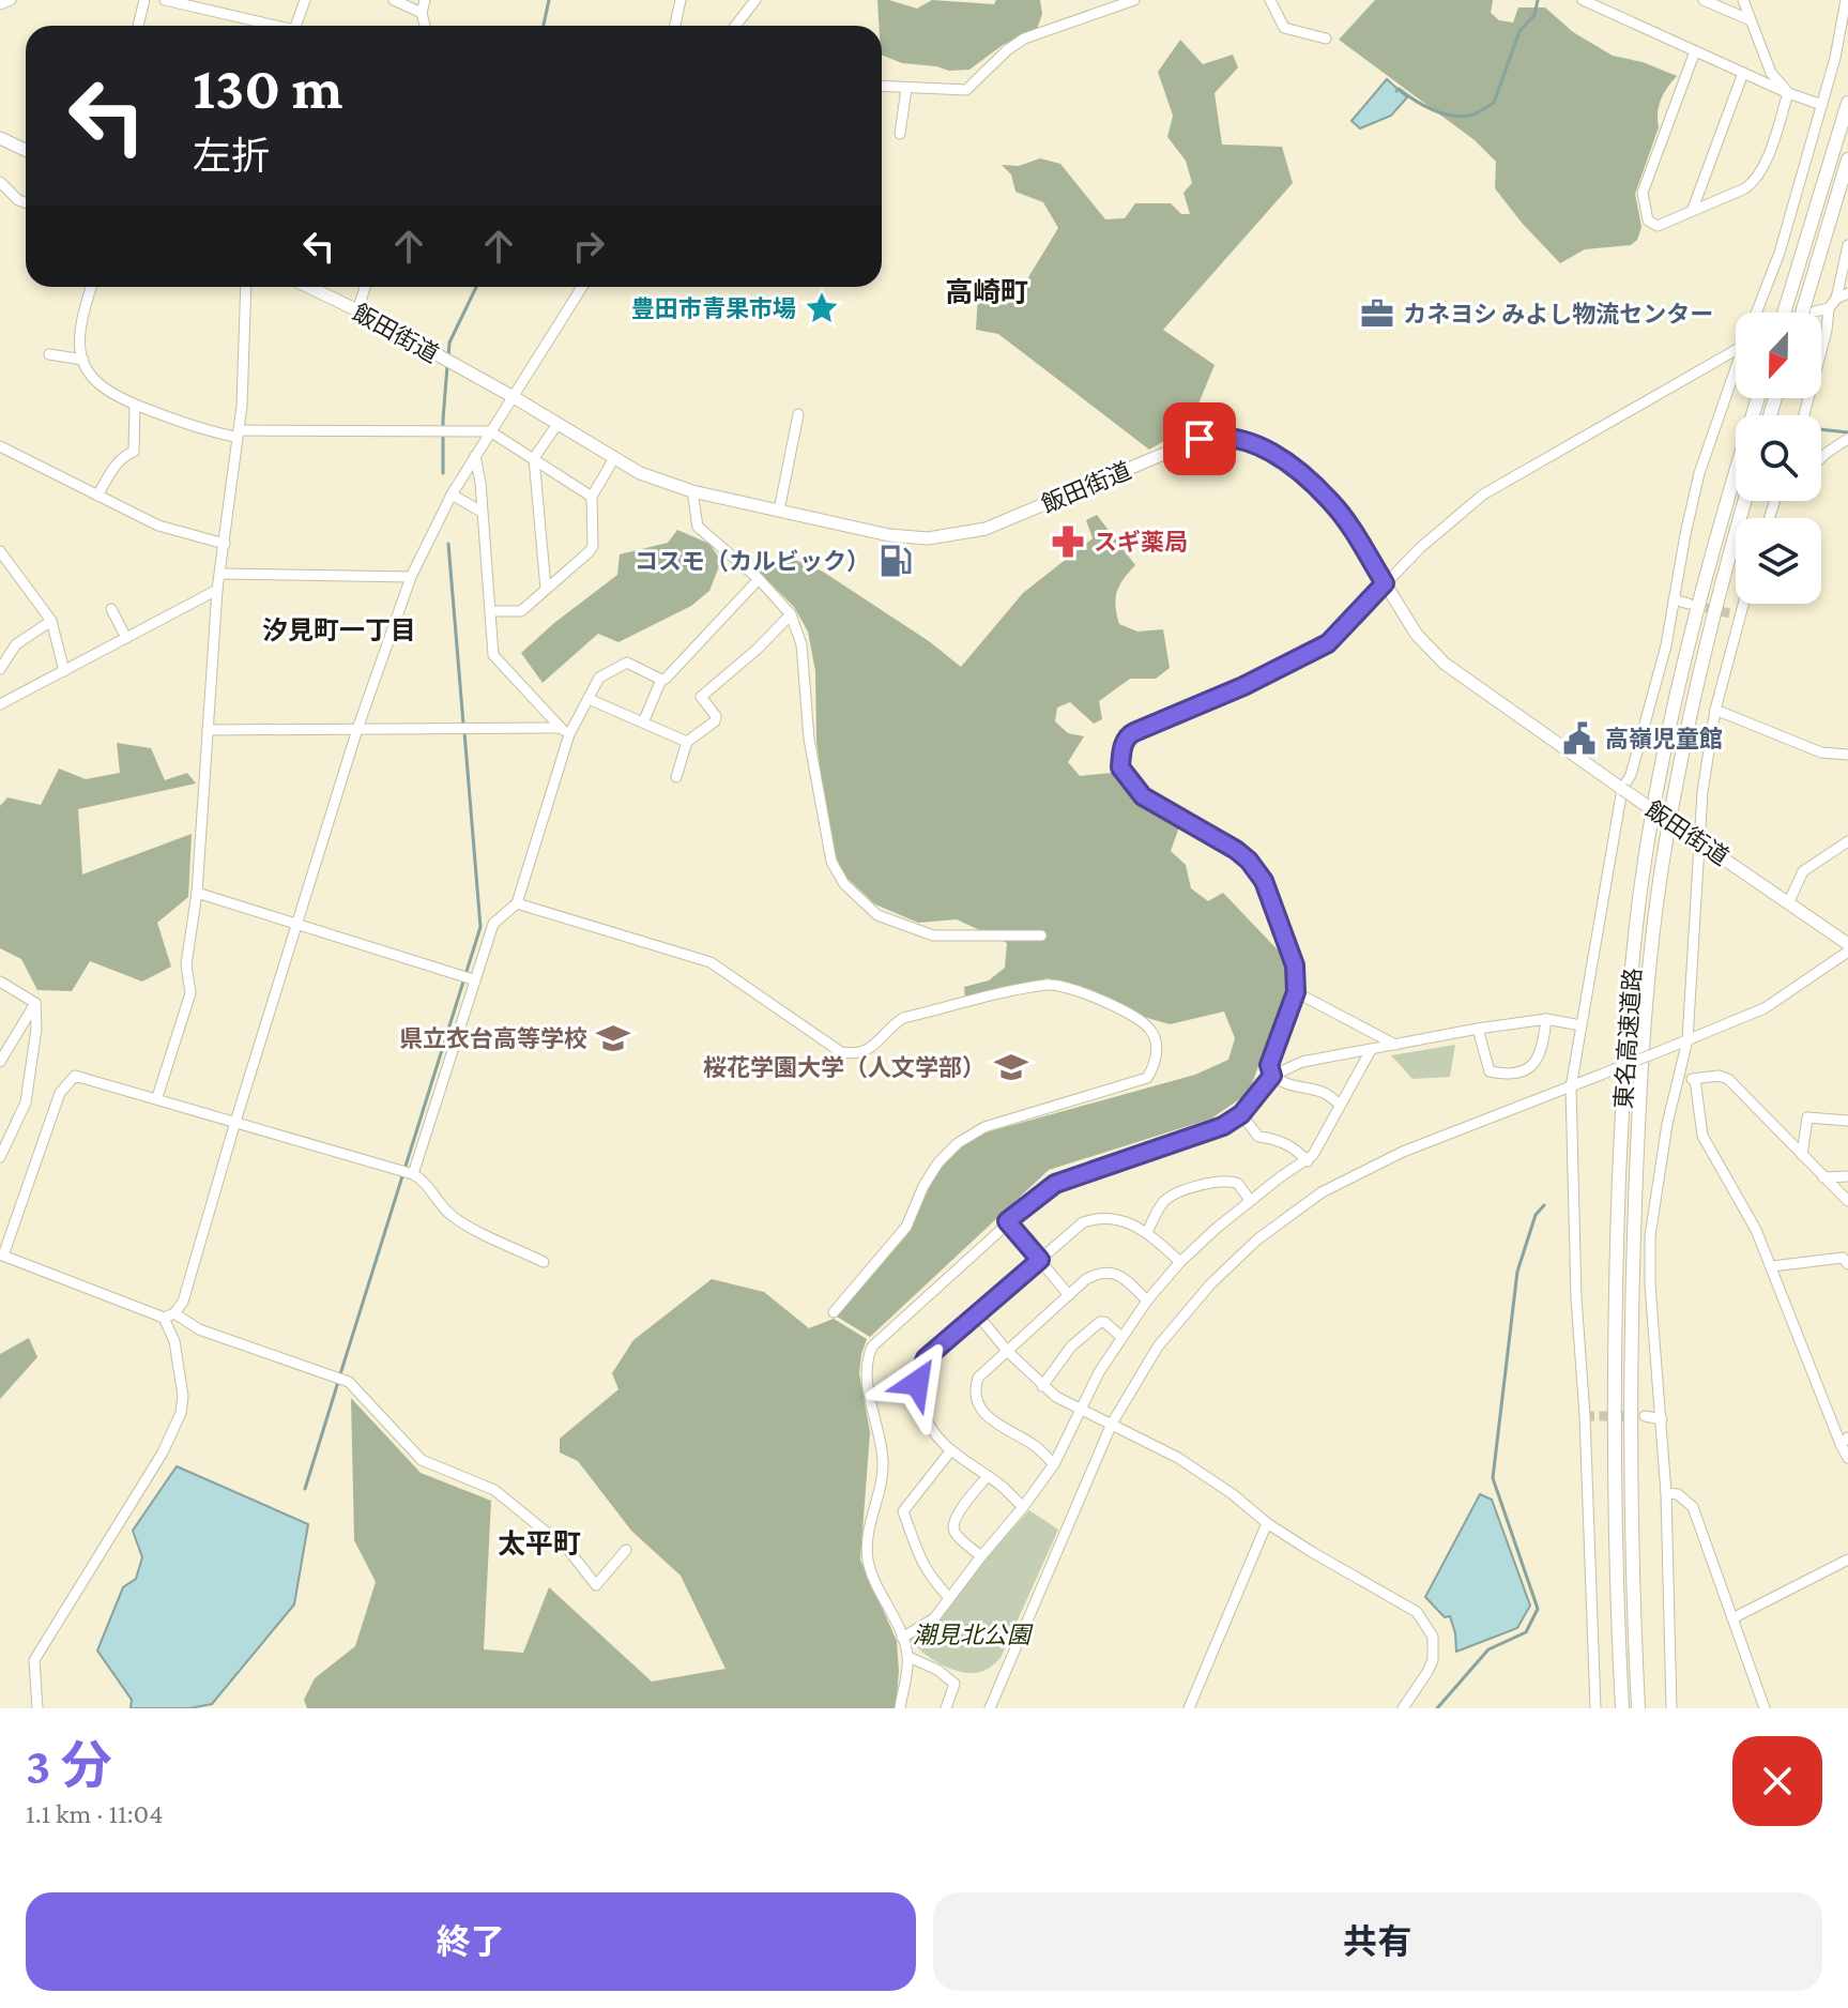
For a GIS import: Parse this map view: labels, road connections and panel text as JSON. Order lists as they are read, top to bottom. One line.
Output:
{"streets":{"highway":["東名高速道路"],"main road":["飯田街道"]},"districts":["高崎町","汐見町一丁目","太平町"],"parks":["潮見北公園"],"places":{"place":["豊田市青果市場"],"office":["カネヨシ みよし物流センター"],"pharmacy":["スギ薬局"],"fuel station":["コスモ（カルビック）"],"public building":["高嶺児童館"],"school or university":["県立衣台高等学校","桜花学園大学（人文学部）"]},"north":"bottom","page":{"turn":["130 m","左折"],"heading":["3 分","1.1 km · 11:04"],"buttons":["終了","共有"]}}
